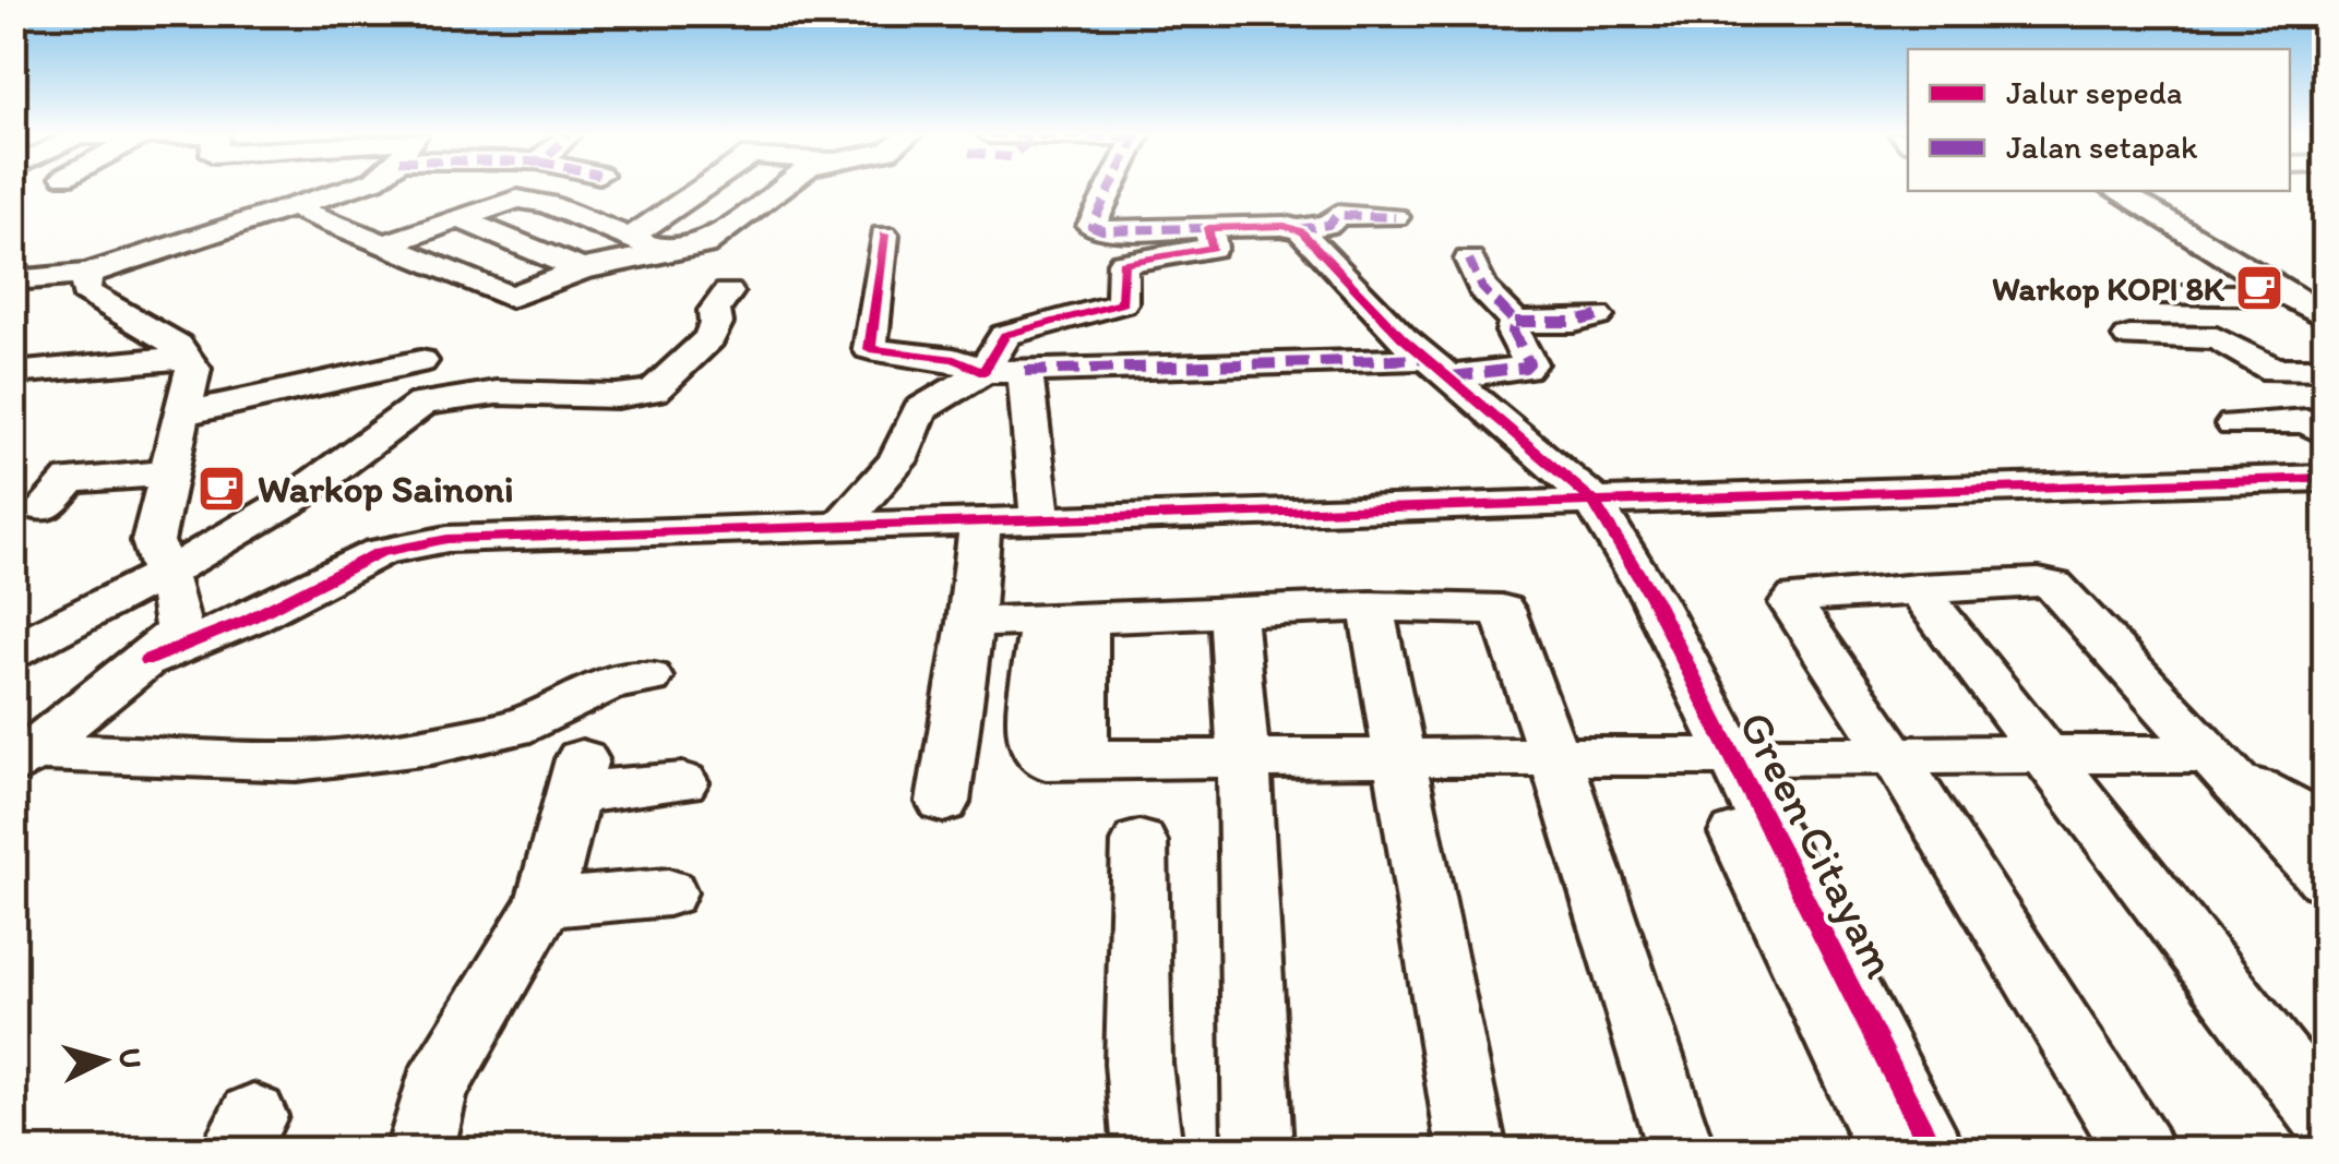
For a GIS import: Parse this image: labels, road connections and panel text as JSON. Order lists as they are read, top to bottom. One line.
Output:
{"streets":{"street":["Green Citayam"]},"places":{"cafe":["Warkop KOPI 8K","Warkop Sainoni"]},"legend":["Jalur sepeda","Jalan setapak"],"north":"right"}
